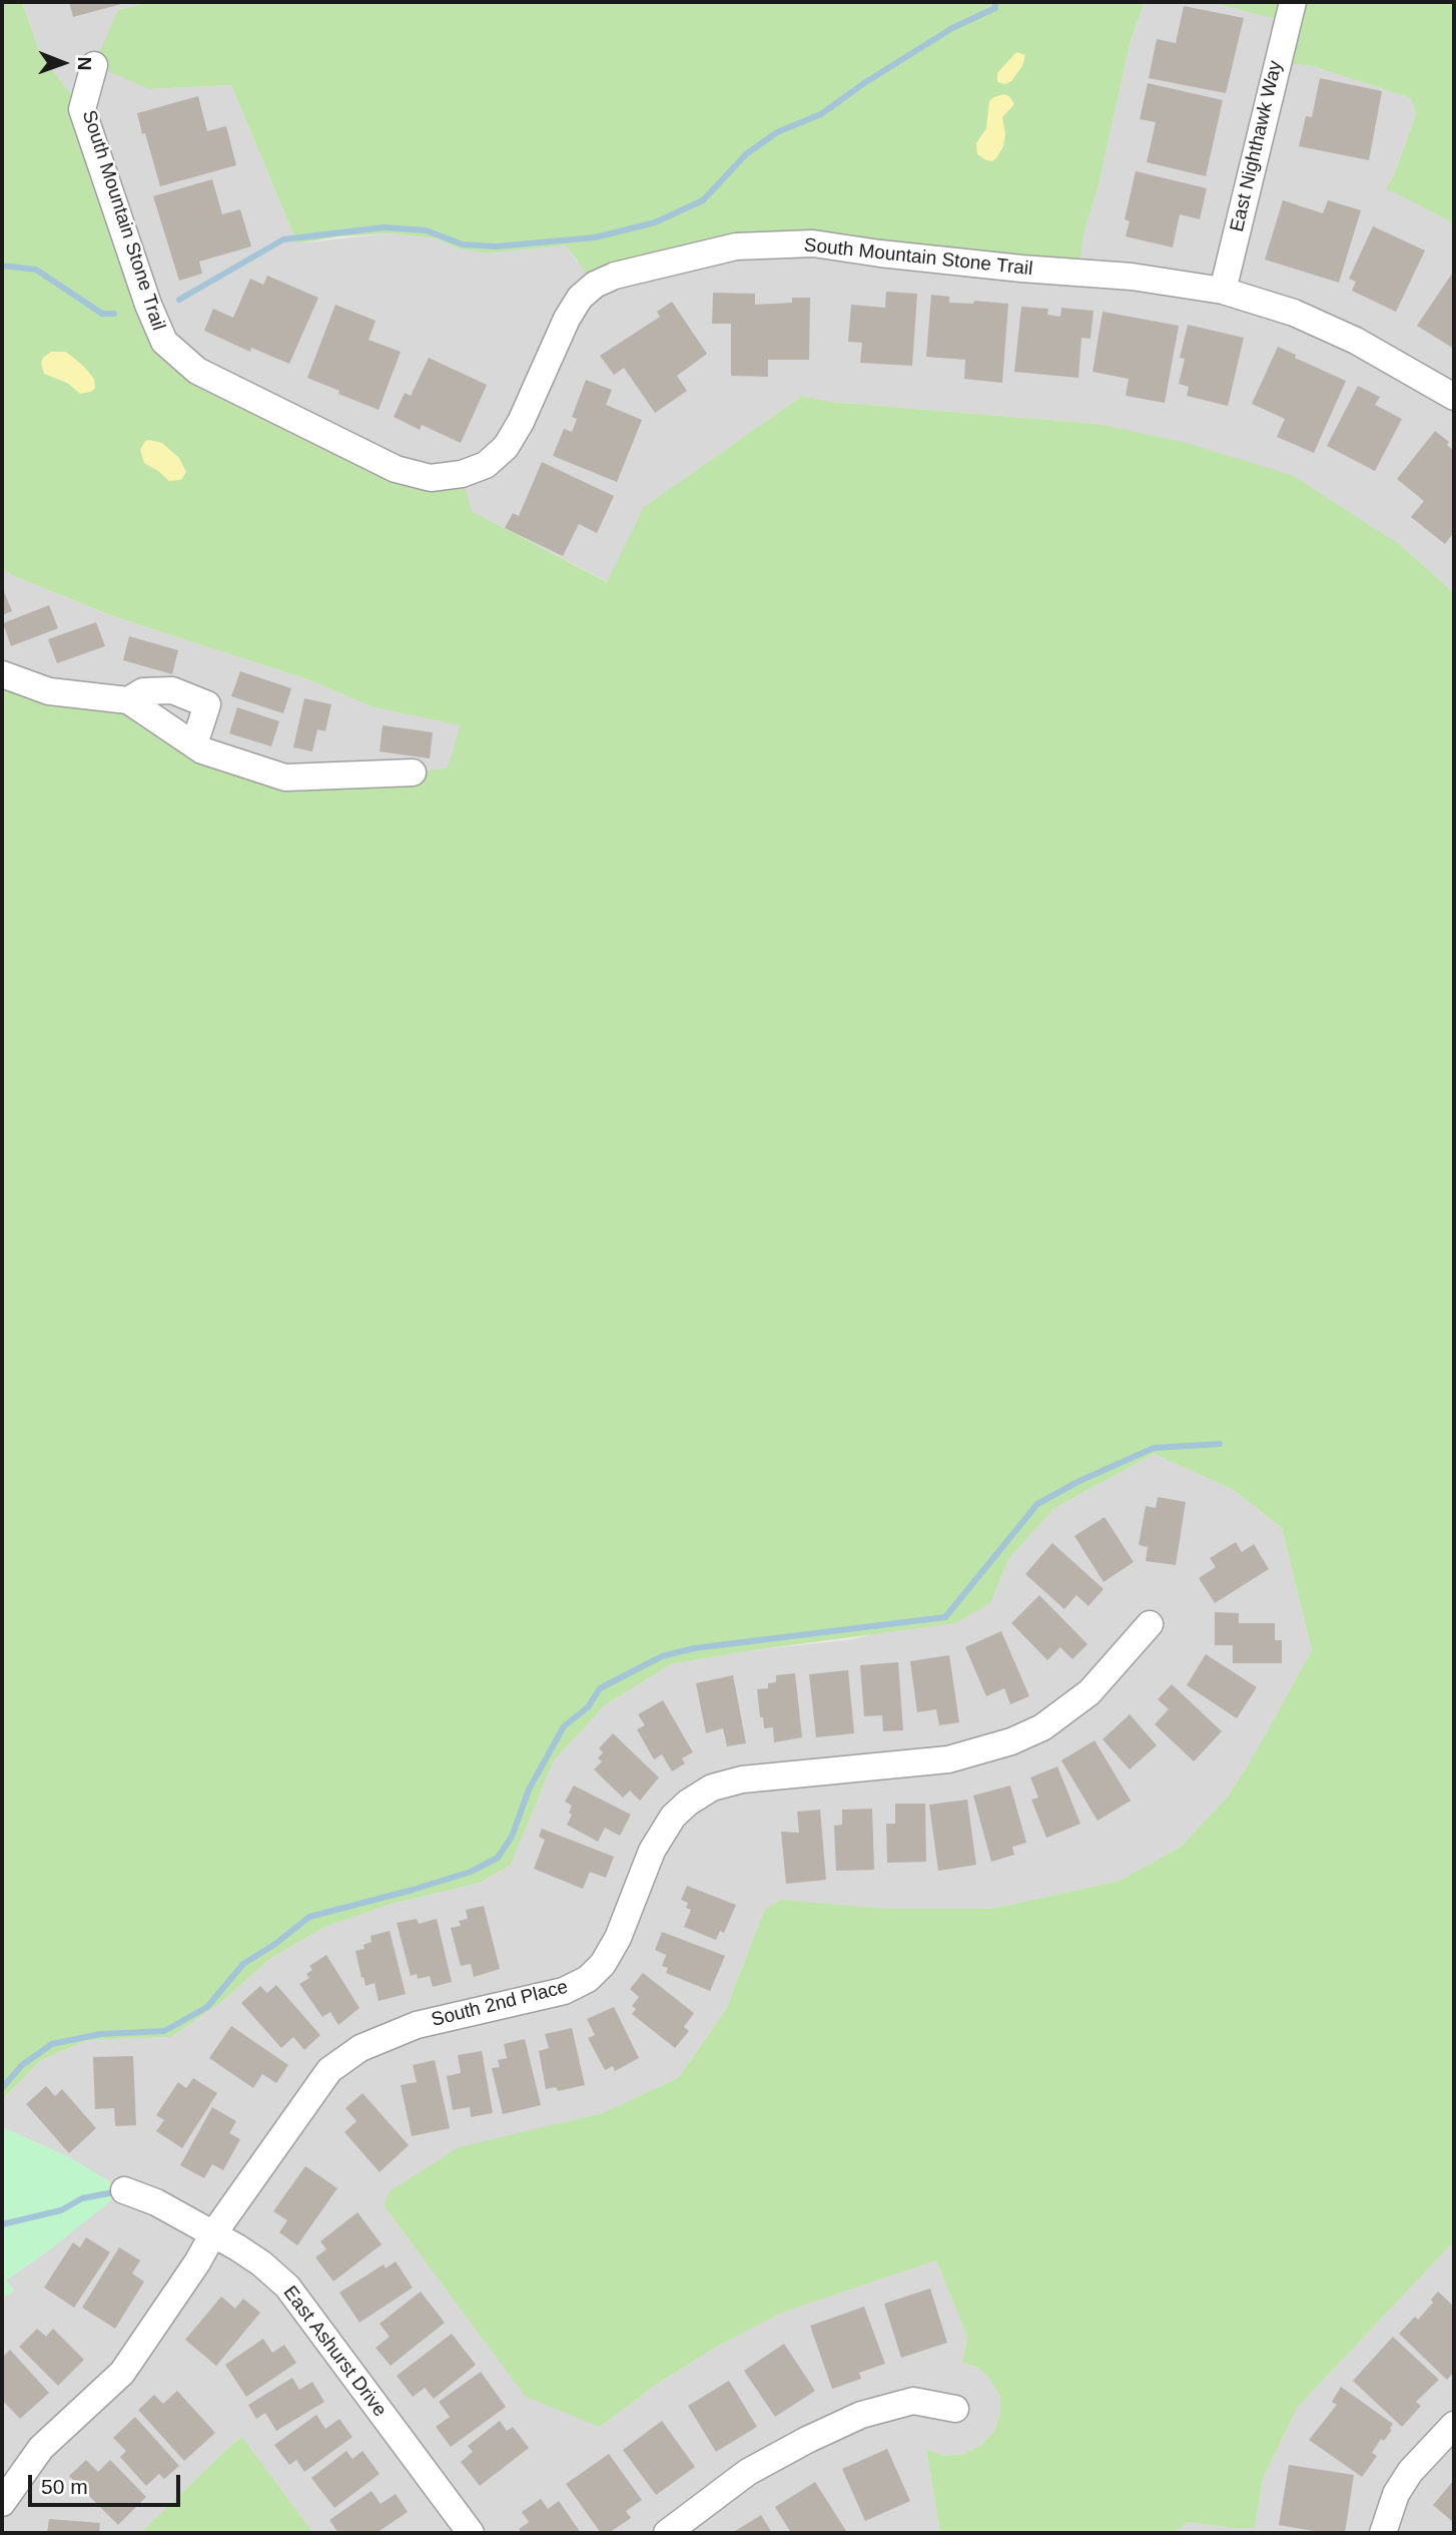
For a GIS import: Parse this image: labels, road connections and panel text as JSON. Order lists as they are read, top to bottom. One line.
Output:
{"streets":{"street":["East Nighthawk Way","South Mountain Stone Trail","South 2nd Place","East Ashurst Drive"]},"crossings":[["East Nighthawk Way","South Mountain Stone Trail"],["South 2nd Place","East Ashurst Drive"]],"scale_bar":"50 m","north":"right"}
